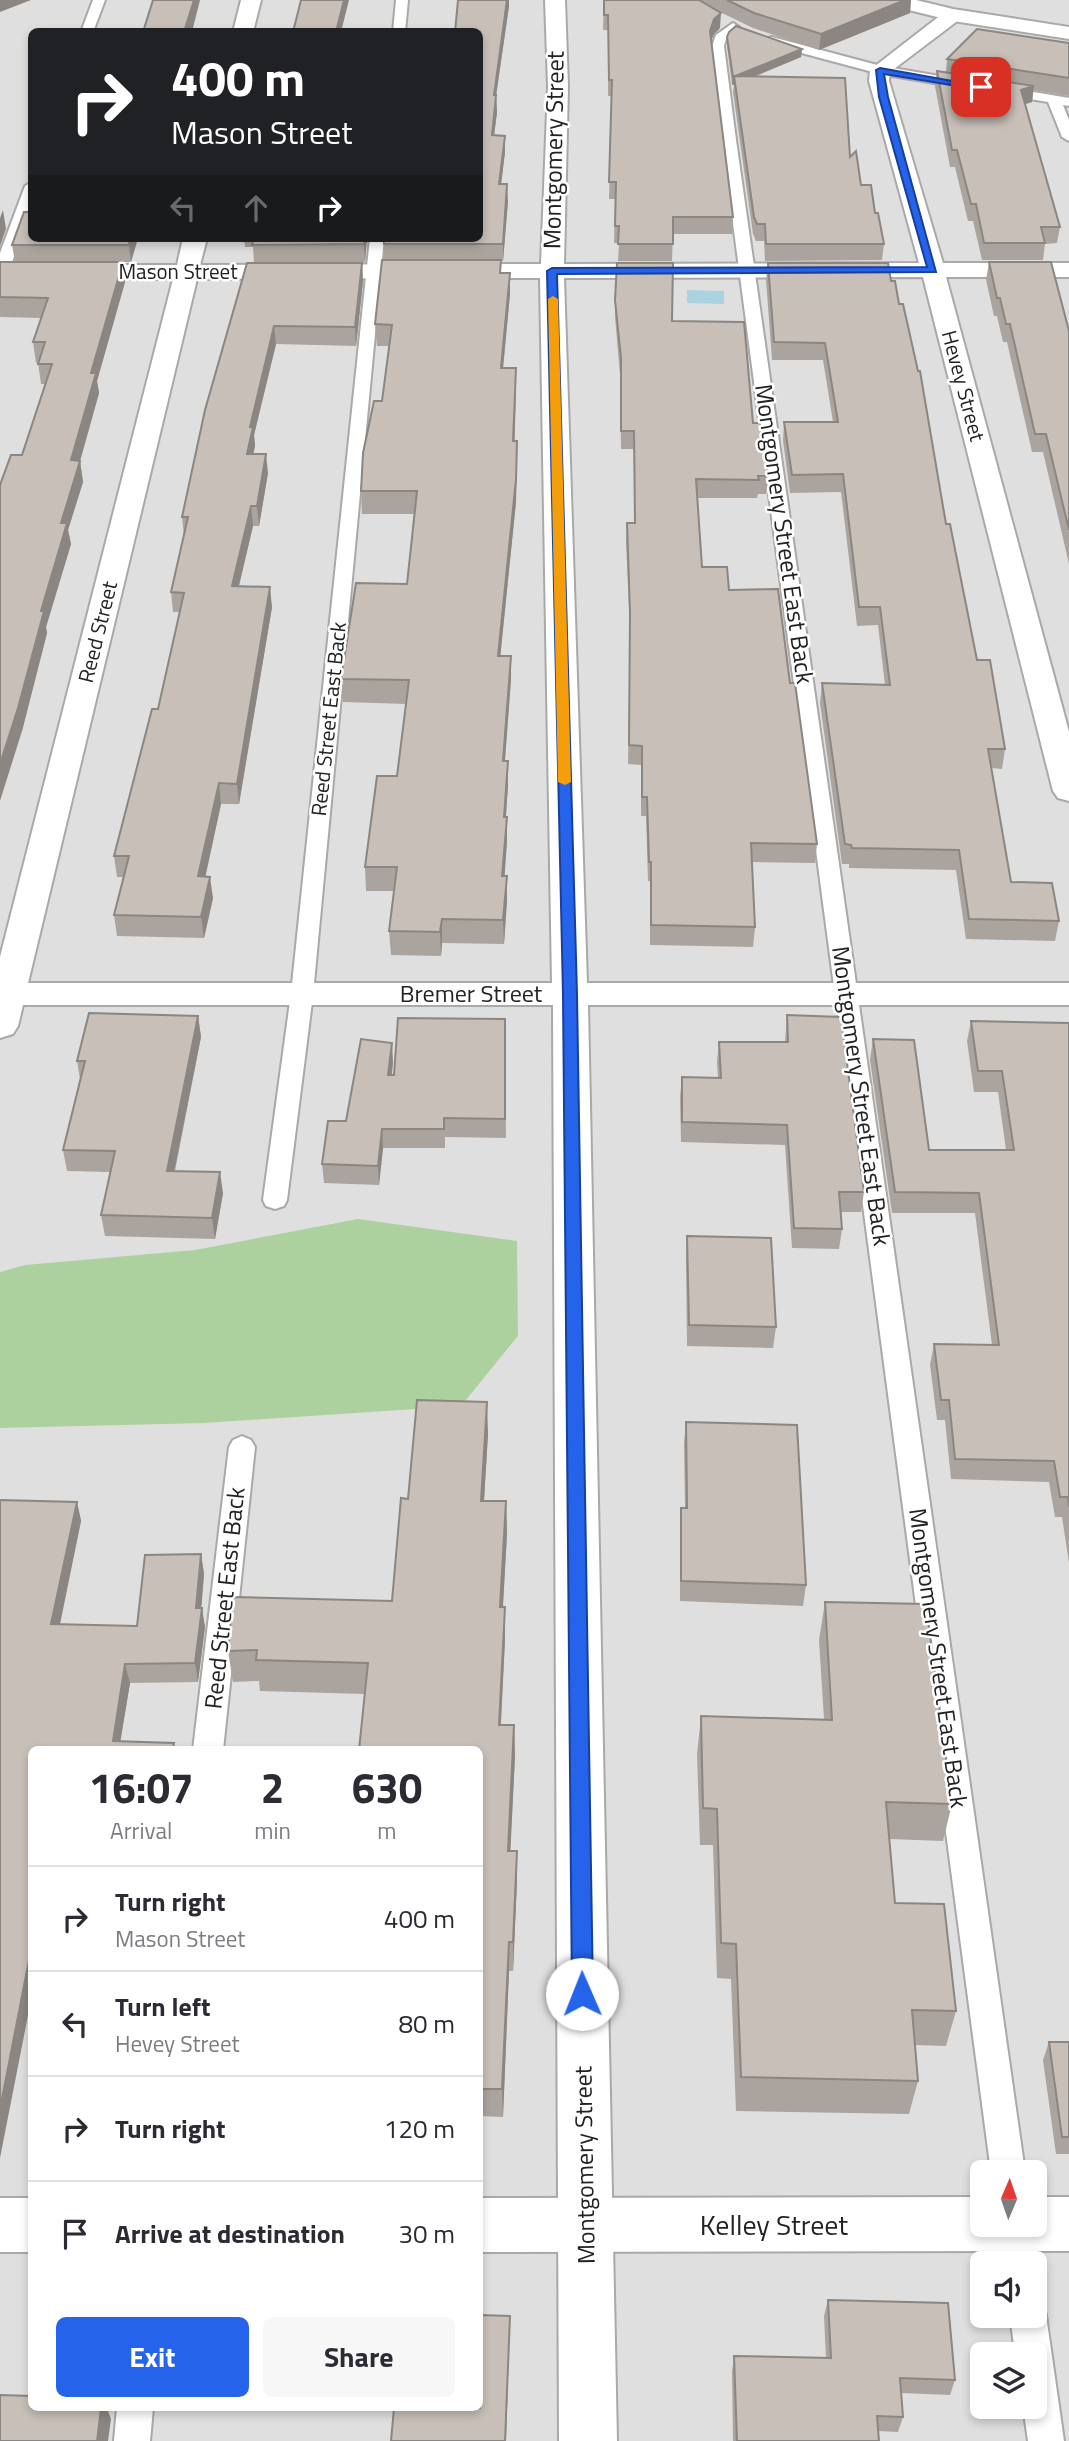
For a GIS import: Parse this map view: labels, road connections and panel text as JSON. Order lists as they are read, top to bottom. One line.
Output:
{"streets":{"street":["Montgomery Street","Mason Street","Hevey Street","Reed Street","Bremer Street","Kelley Street"],"lane":["Montgomery Street East Back","Reed Street East Back"]},"crossings":[["Montgomery Street","Mason Street"],["Montgomery Street","Bremer Street"],["Montgomery Street","Kelley Street"],["Mason Street","Hevey Street"],["Mason Street","Montgomery Street East Back"],["Mason Street","Reed Street"],["Mason Street","Reed Street East Back"],["Hevey Street","Montgomery Street East Back"],["Montgomery Street East Back","Bremer Street"],["Reed Street","Bremer Street"],["Reed Street East Back","Bremer Street"]],"north":"top","page":{"turn":["400 m","Mason Street"],"eta":["16:07","Arrival","2","min","630","m"],"list":[{"name":"Turn right","note":"Mason Street","value":"400 m"},{"name":"Turn left","note":"Hevey Street","value":"80 m"},{"name":"Turn right","value":"120 m"},{"name":"Arrive at destination","value":"30 m"}],"buttons":["Exit","Share"]}}
